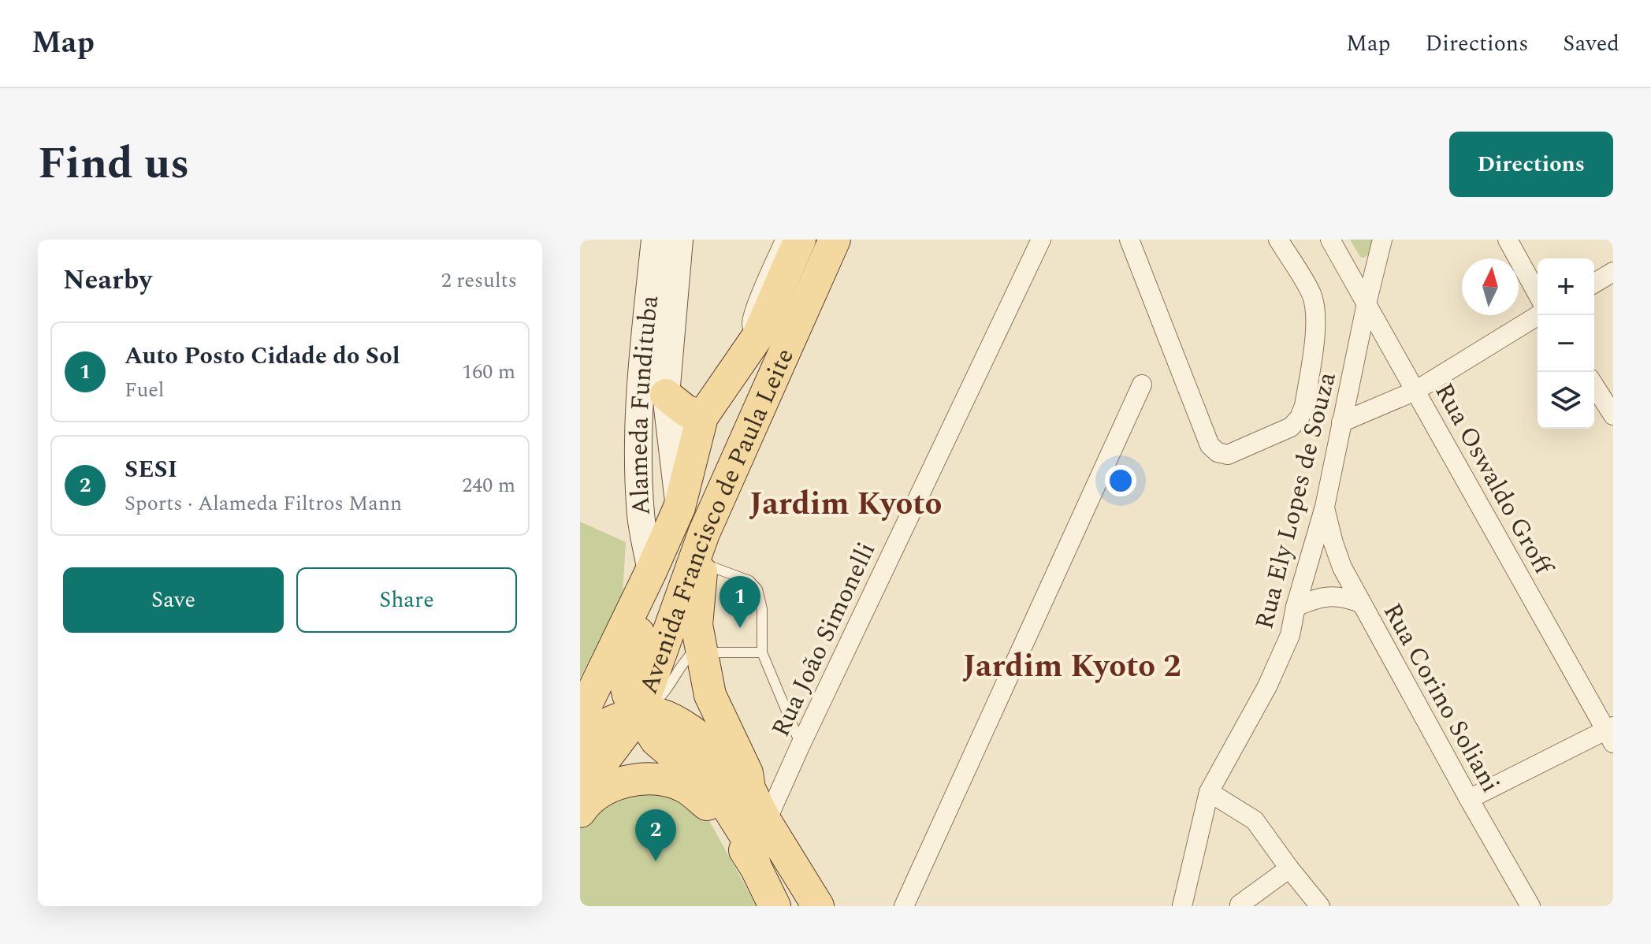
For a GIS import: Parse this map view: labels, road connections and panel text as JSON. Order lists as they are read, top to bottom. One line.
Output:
{"streets":{"main road":["Alameda Fundituba","Avenida Francisco de Paula Leite"],"street":["Rua Oswaldo Groff","Rua Ely Lopes de Souza","Rua João Simonelli","Rua Corino Soliani"]},"crossings":[["Alameda Fundituba","Avenida Francisco de Paula Leite"],["Rua Oswaldo Groff","Rua Ely Lopes de Souza"],["Rua Ely Lopes de Souza","Rua Corino Soliani"]],"districts":["Jardim Kyoto","Jardim Kyoto 2"],"north":"top","page":{"header":"Map","nav":["Map","Directions","Saved"],"title":"Find us","buttons":["Directions",["Save","Share"]],"heading":["Nearby","2 results"],"map_buttons":["+","−"],"list":[{"mark":"1","name":"Auto Posto Cidade do Sol","note":"Fuel","value":"160 m"},{"mark":"2","name":"SESI","note":"Sports · Alameda Filtros Mann","value":"240 m"}],"pins":["1","2"]}}
